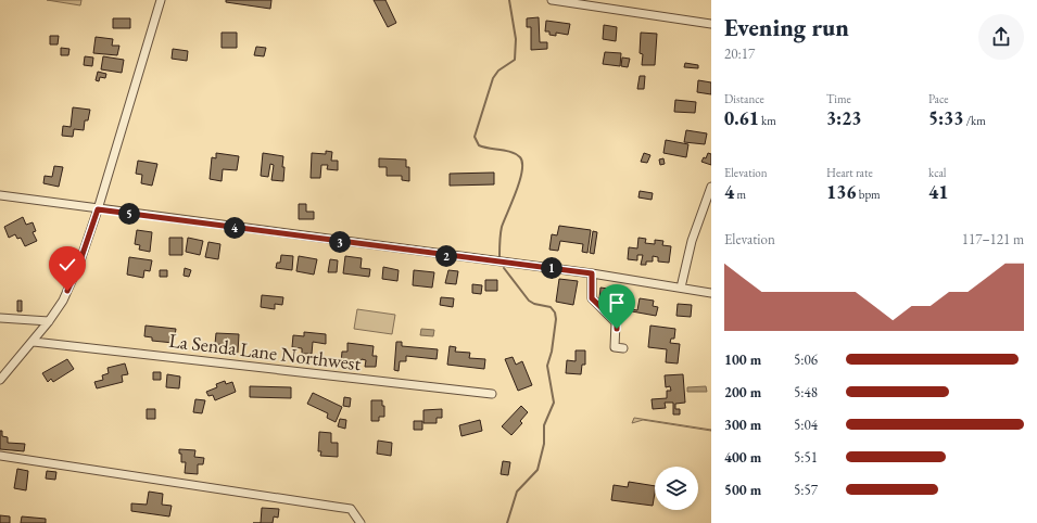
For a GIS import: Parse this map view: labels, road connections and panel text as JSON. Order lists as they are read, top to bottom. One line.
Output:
{"streets":{"street":["La Senda Lane Northwest"]},"page":{"heading":["Evening run","20:17"],"stats":[["Distance","0.61 km"],["Time","3:23"],["Pace","5:33 /km"],["Elevation","4 m"],["Heart rate","136 bpm"],["kcal","41"]],"pins":["5","4","3","2","1"],"chart":["Elevation","117–121 m"],"list":[{"name":"100 m","note":"5:06"},{"name":"200 m","note":"5:48"},{"name":"300 m","note":"5:04"},{"name":"400 m","note":"5:51"},{"name":"500 m","note":"5:57"}]}}
